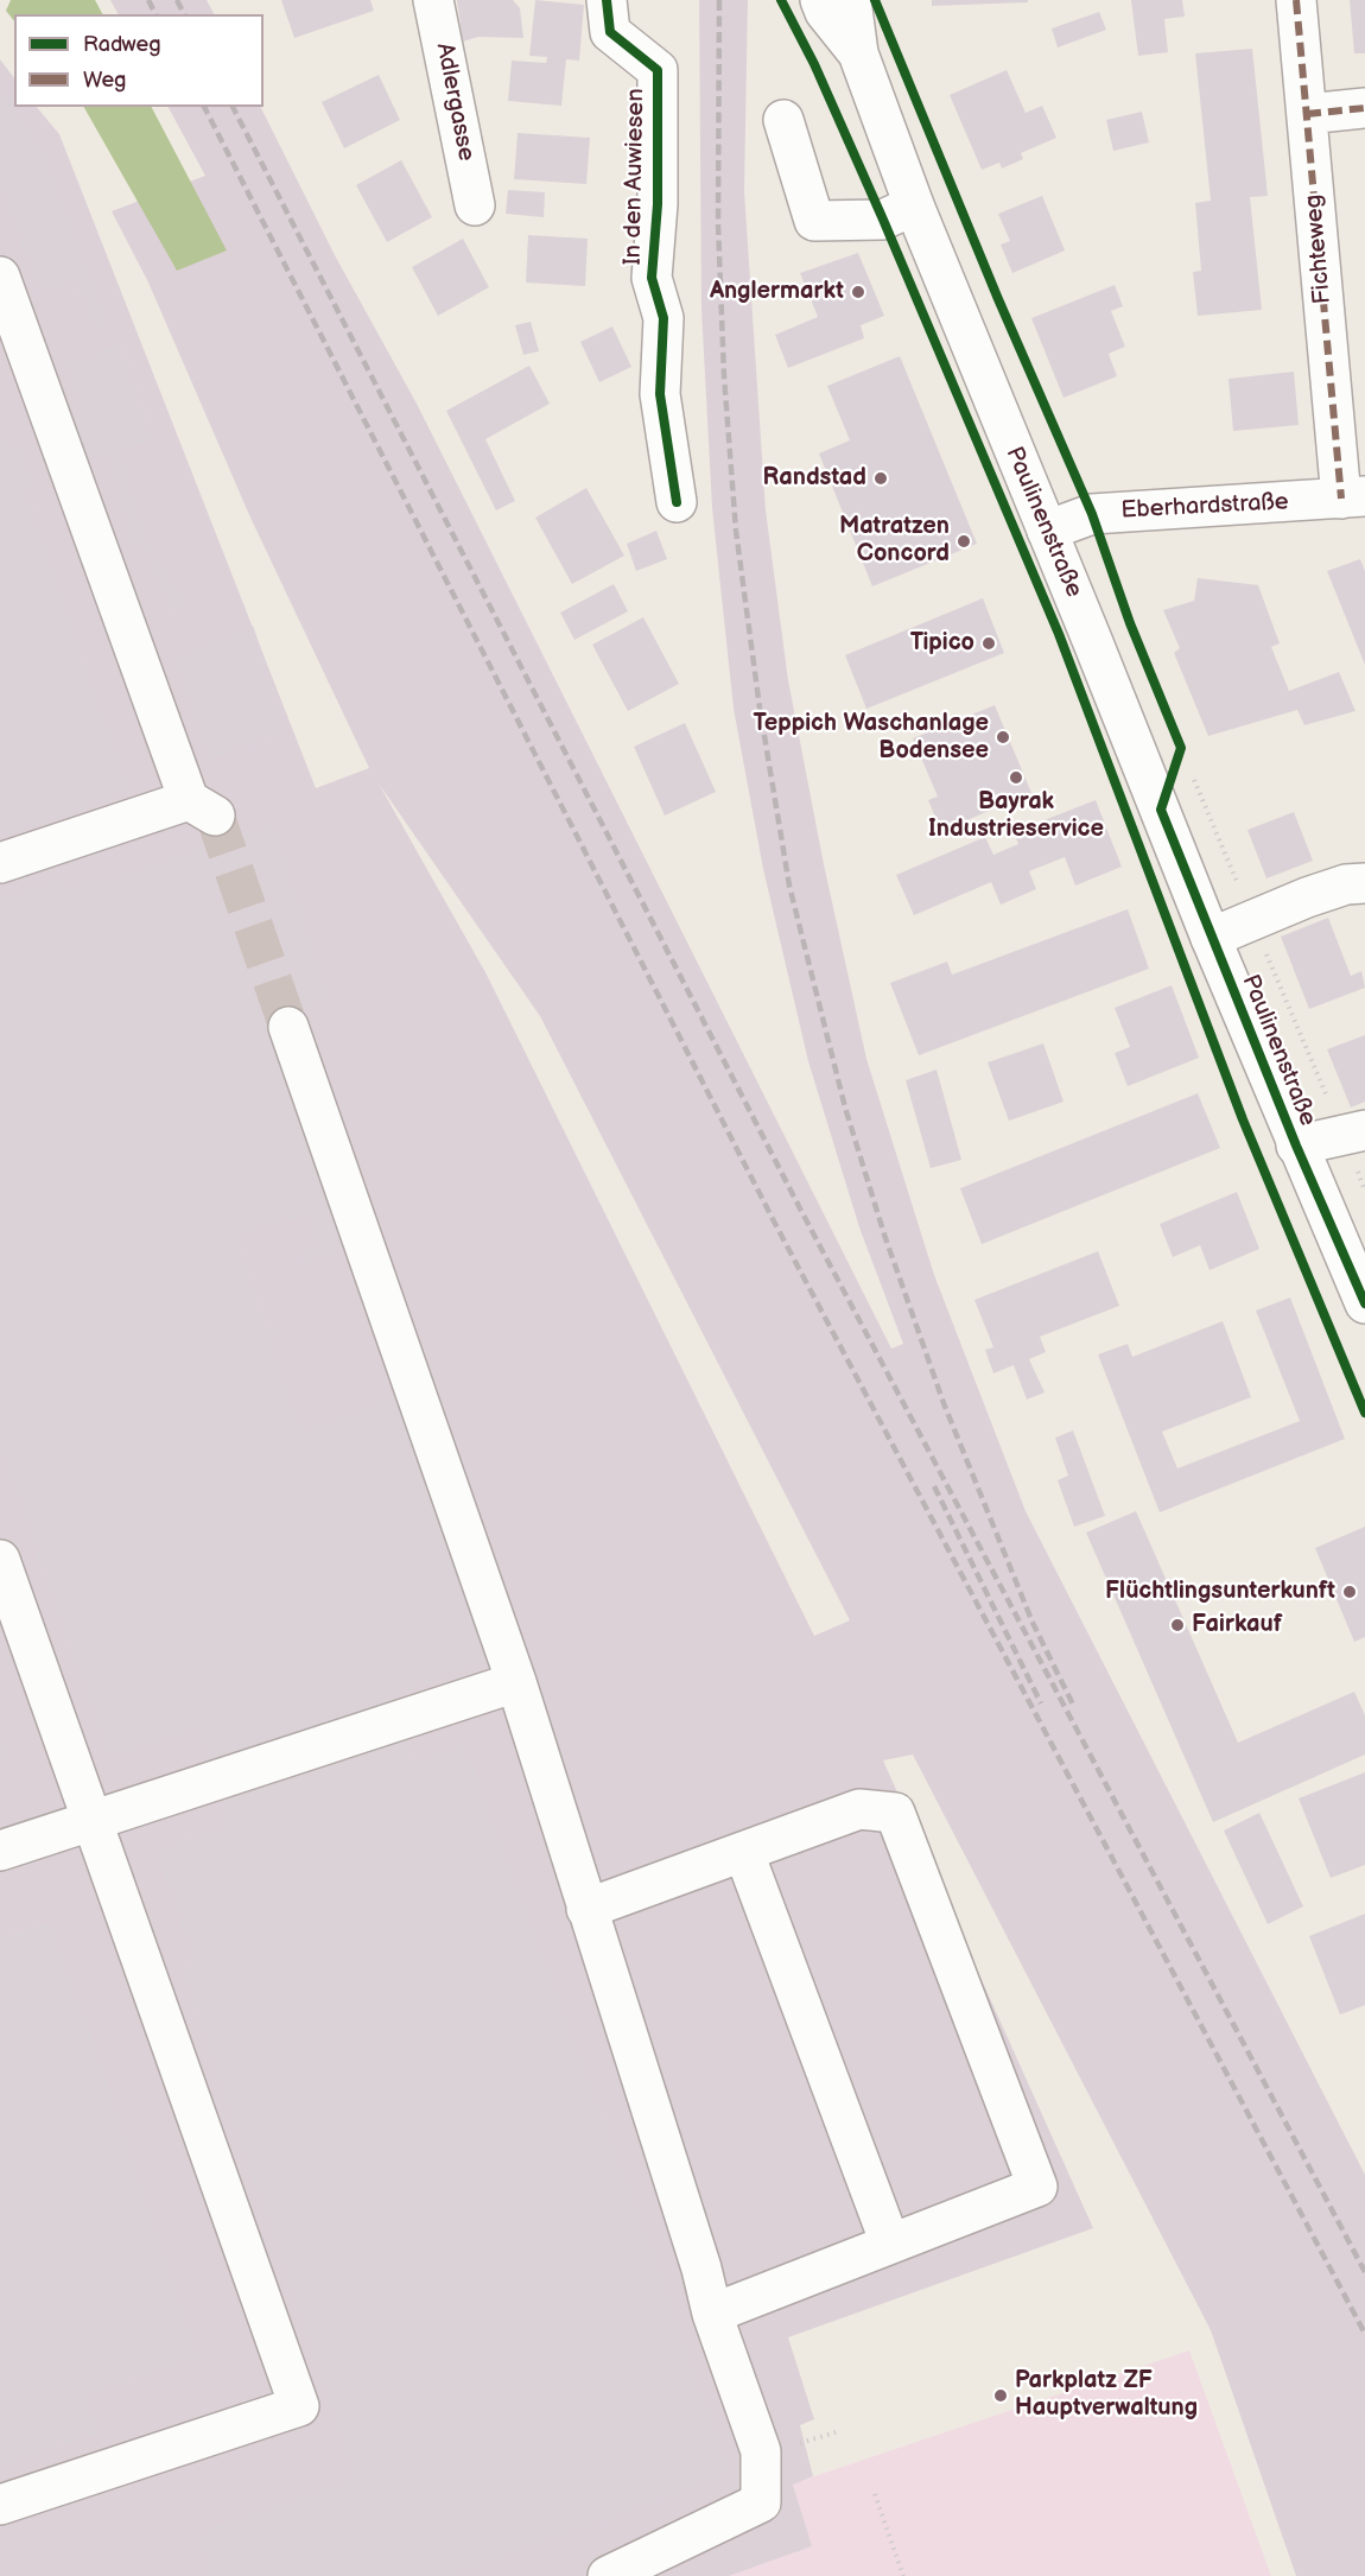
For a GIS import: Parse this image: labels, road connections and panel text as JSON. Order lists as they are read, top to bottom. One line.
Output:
{"streets":{"street":["Adlergasse","In den Auwiesen","Fichteweg","Eberhardstraße","Paulinenstraße"]},"crossings":[["Fichteweg","Eberhardstraße"],["Eberhardstraße","Paulinenstraße"]],"places":["Anglermarkt","Randstad","Matratzen Concord","Tipico","Teppich Waschanlage Bodensee","Bayrak Industrieservice","Flüchtlingsunterkunft","Fairkauf","Parkplatz ZF Hauptverwaltung"],"legend":["Radweg","Weg"]}
